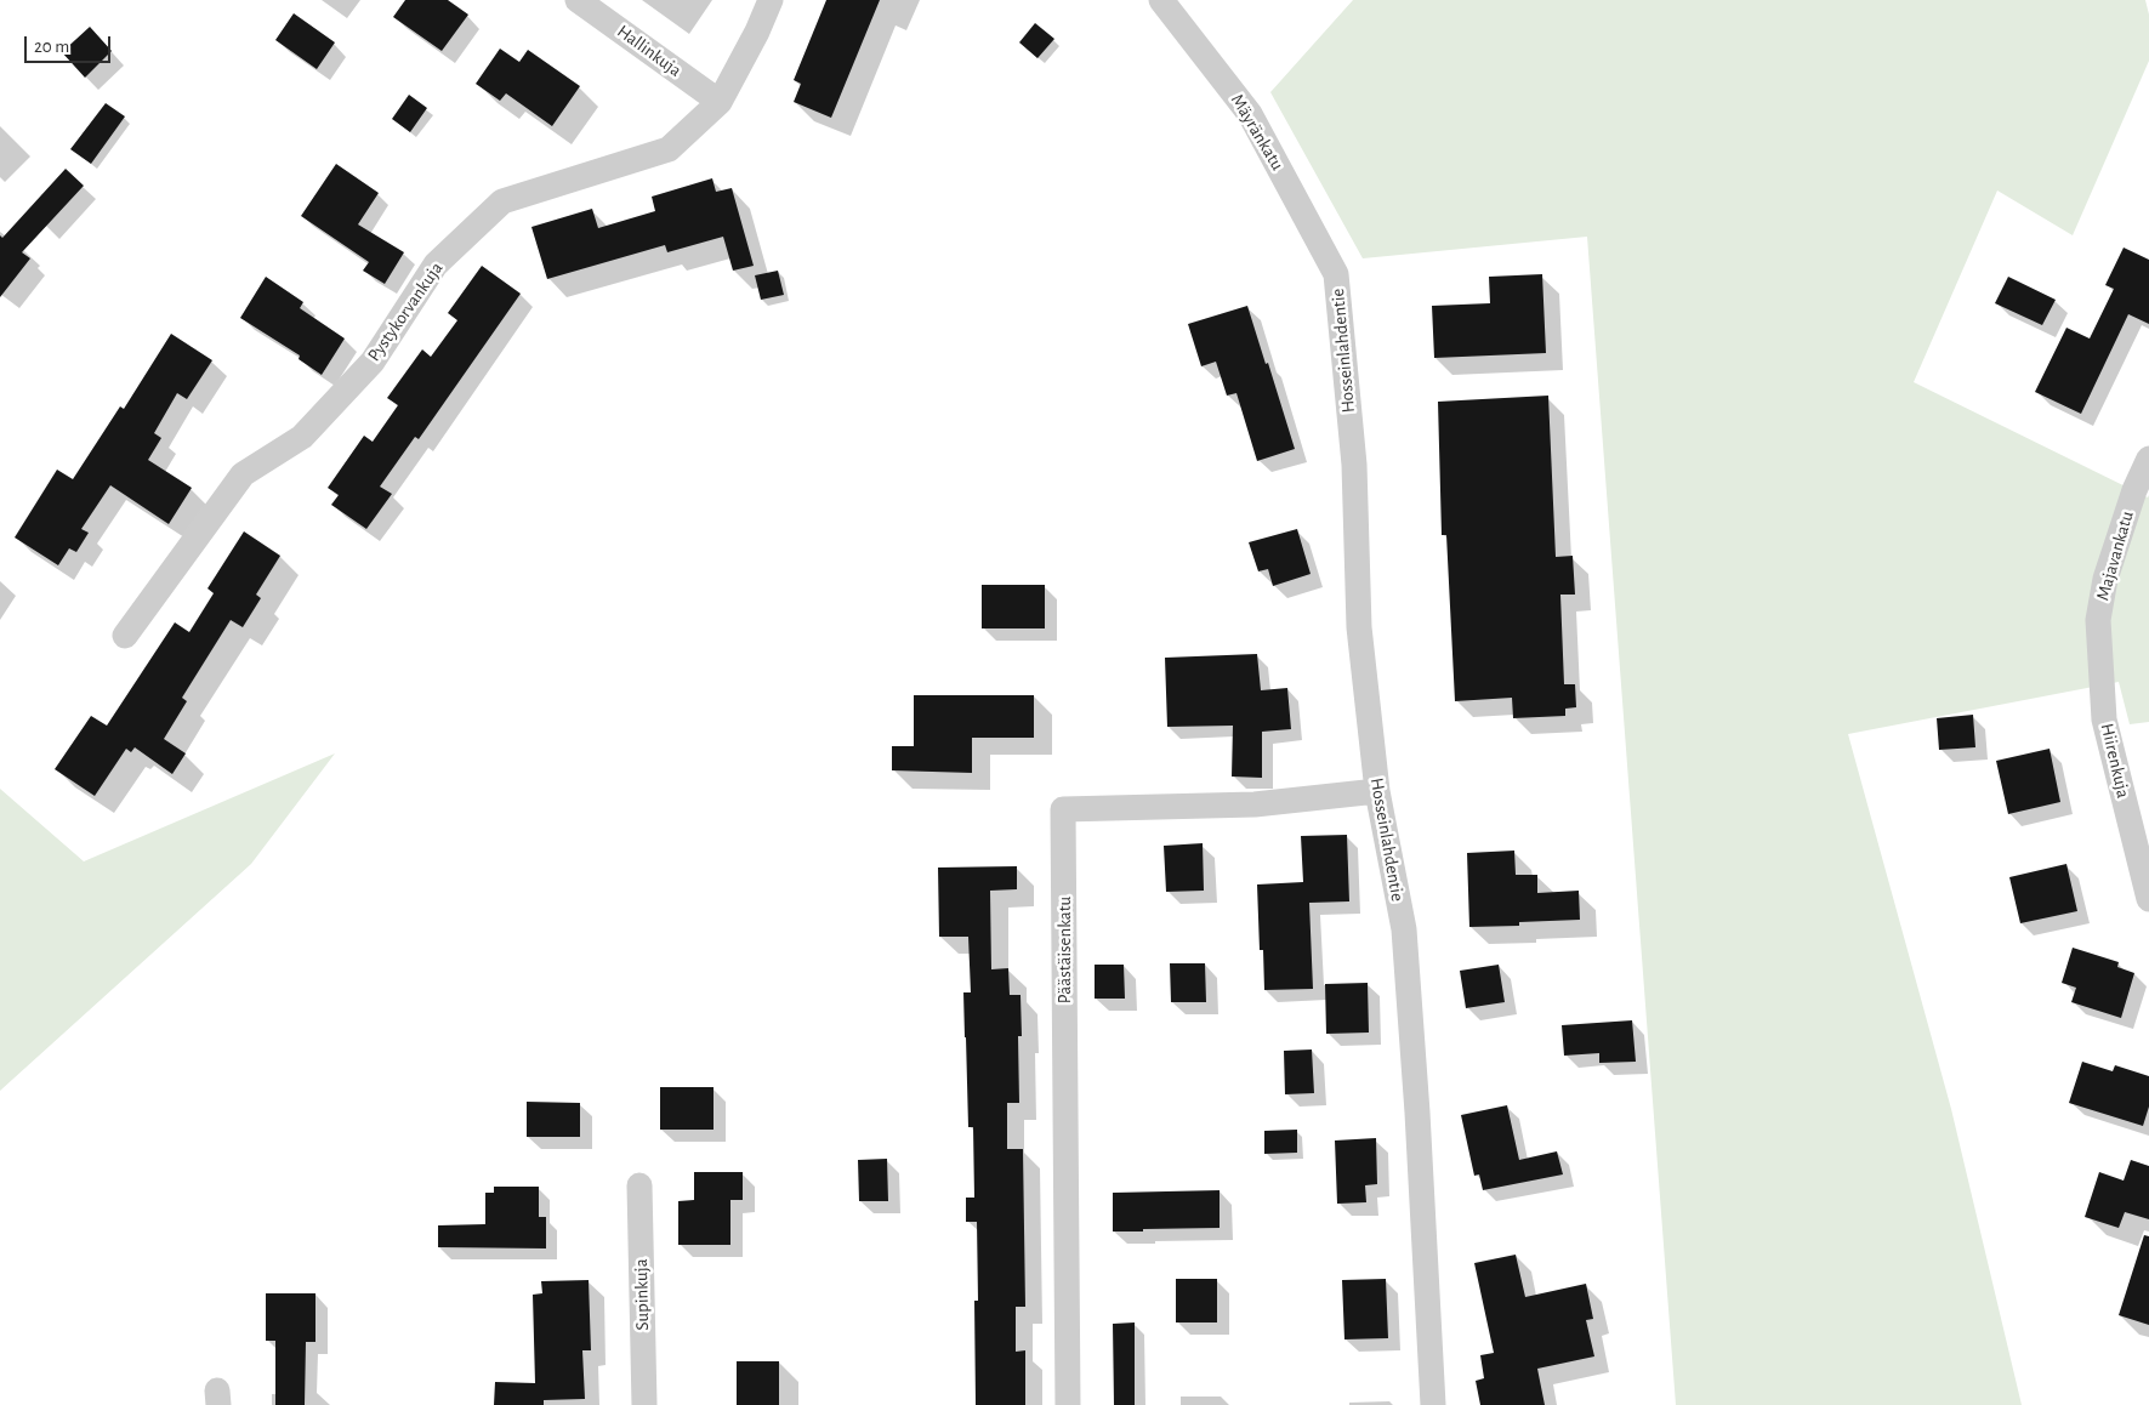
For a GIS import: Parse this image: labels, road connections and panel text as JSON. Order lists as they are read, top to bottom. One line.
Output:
{"streets":{"street":["Hallinkuja","Mäyränkatu","Pystykorvankuja","Hosseinlahdentie","Majavankatu","Hiirenkuja","Päästäisenkatu","Supinkuja"]},"crossings":[["Hallinkuja","Pystykorvankuja"],["Mäyränkatu","Hosseinlahdentie"],["Hosseinlahdentie","Päästäisenkatu"],["Majavankatu","Hiirenkuja"]],"scale_bar":"20 m"}
